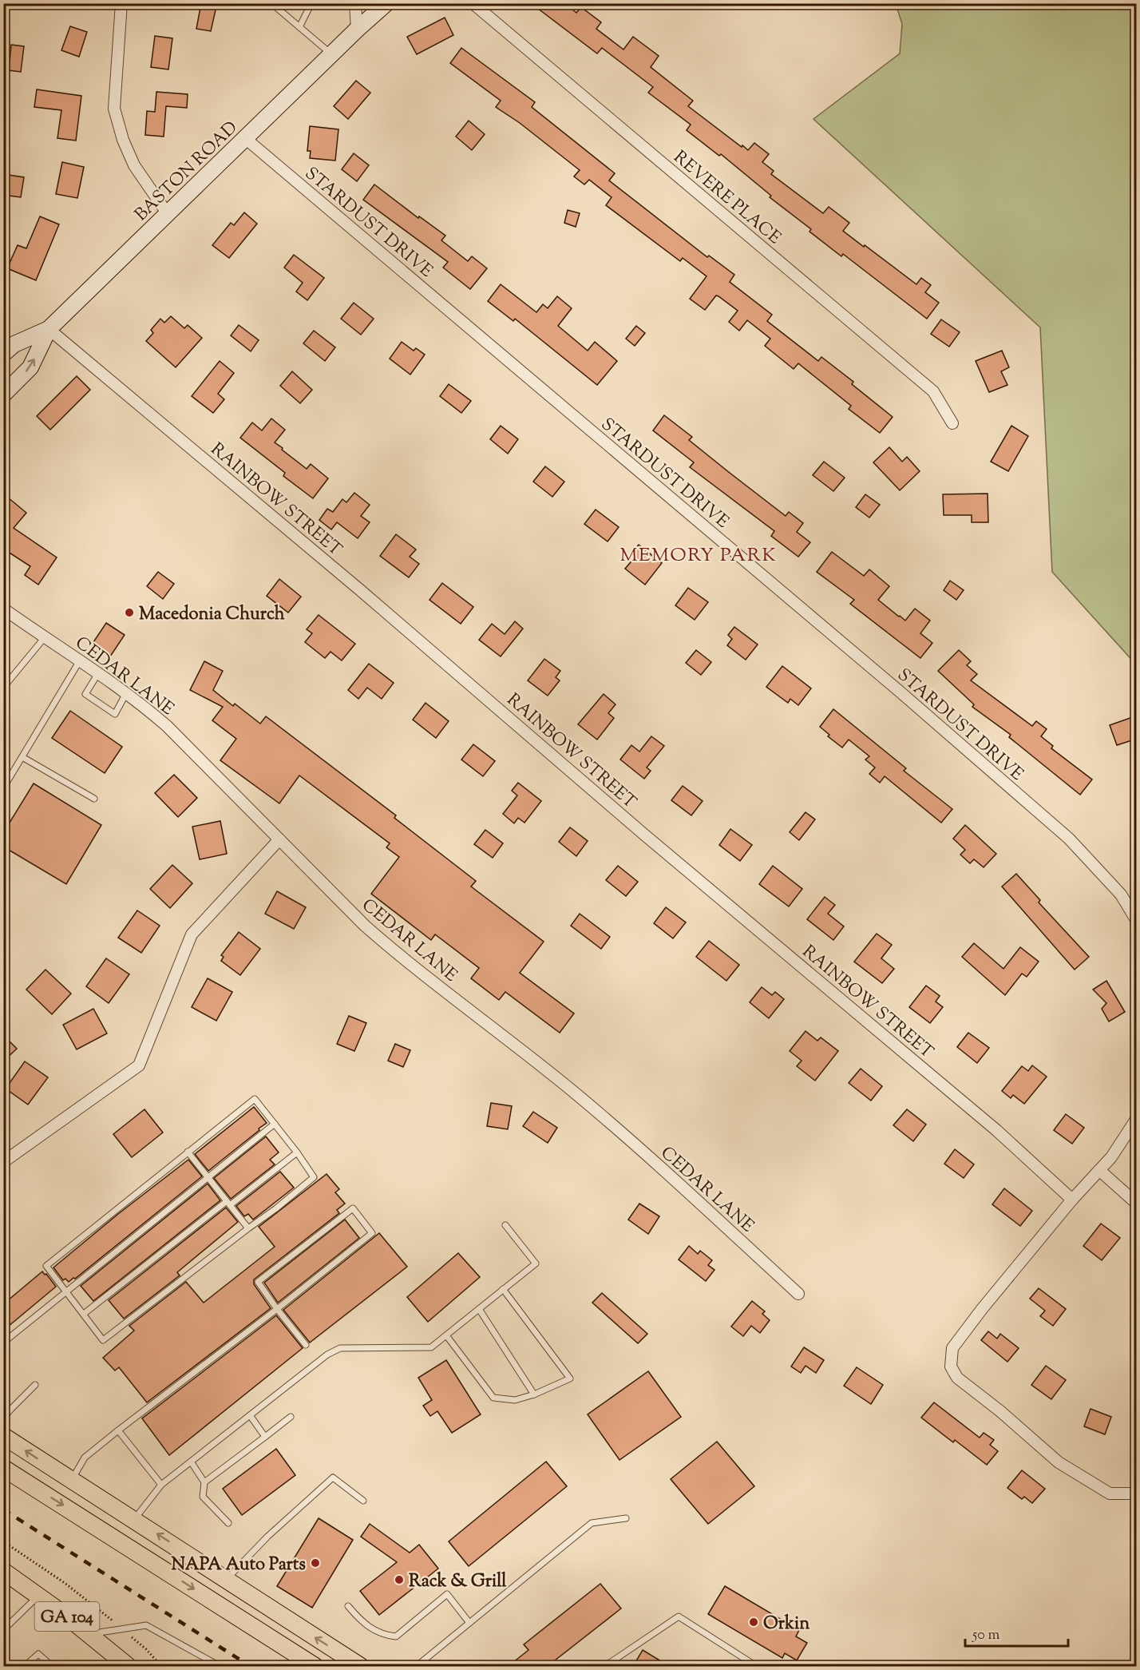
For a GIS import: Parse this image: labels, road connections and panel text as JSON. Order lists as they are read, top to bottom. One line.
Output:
{"streets":{"main road":["BASTON ROAD","GA 104"],"street":["REVERE PLACE","STARDUST DRIVE","RAINBOW STREET","CEDAR LANE"]},"crossings":[["BASTON ROAD","STARDUST DRIVE"],["BASTON ROAD","RAINBOW STREET"]],"districts":["MEMORY PARK"],"places":["Macedonia Church","NAPA Auto Parts","Rack & Grill","Orkin"],"scale_bar":"50 m"}
